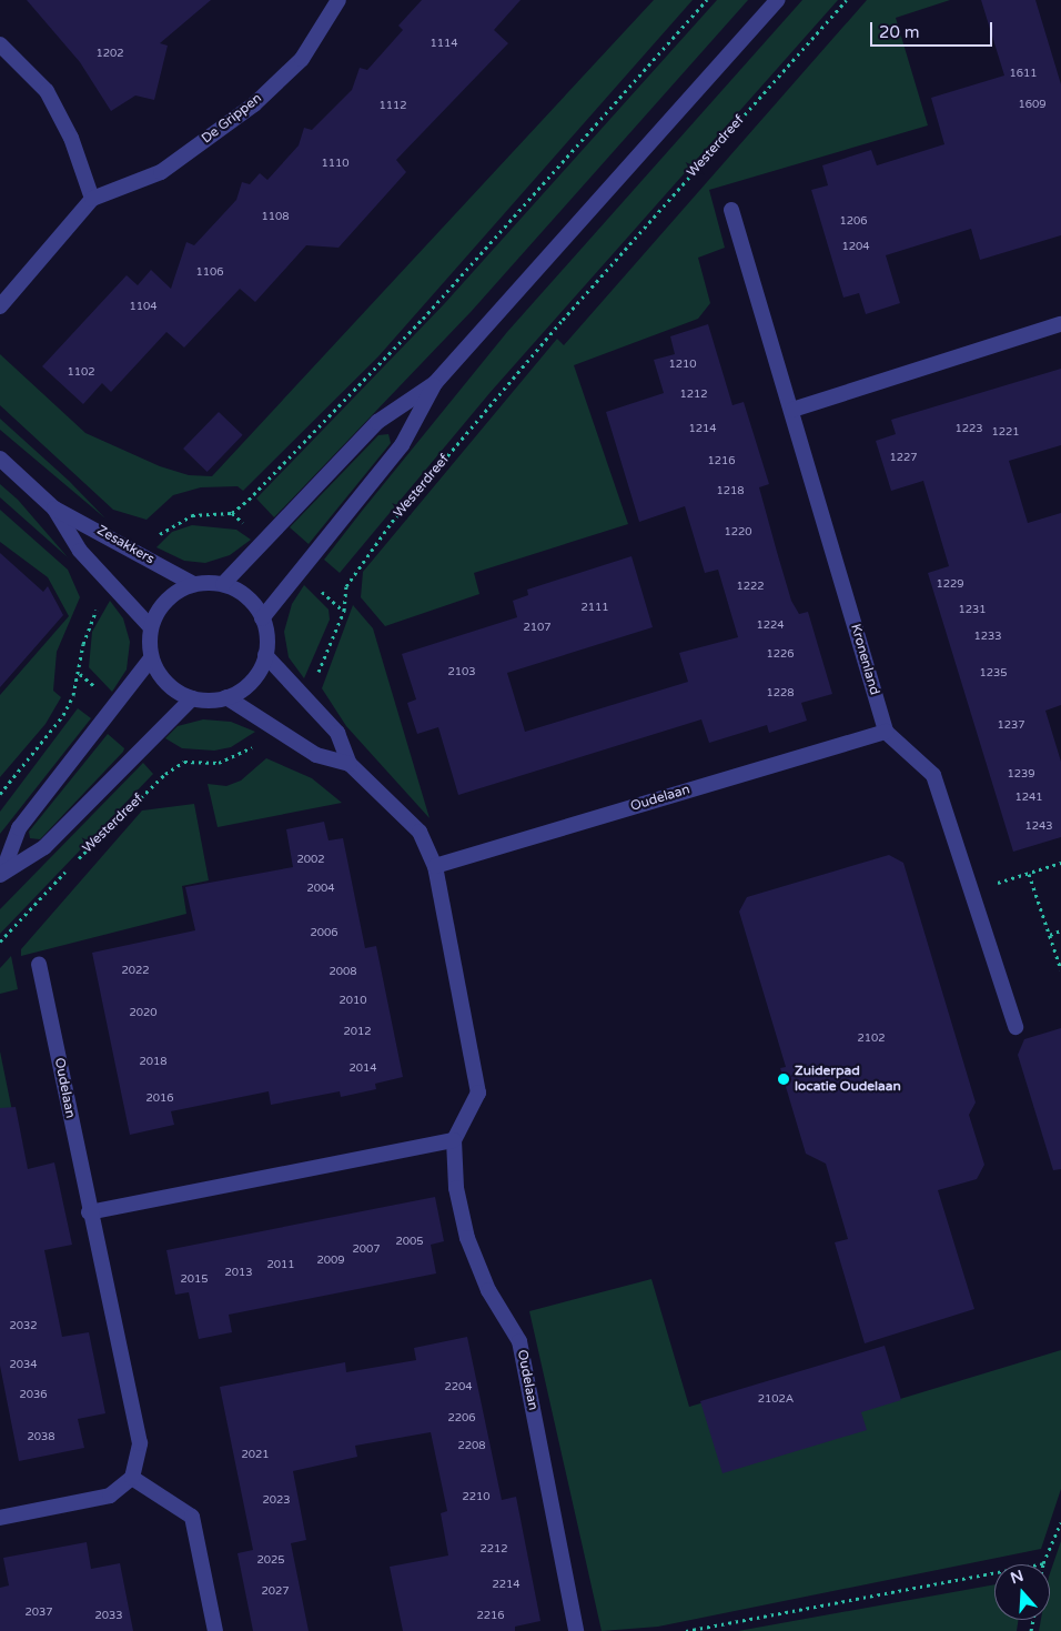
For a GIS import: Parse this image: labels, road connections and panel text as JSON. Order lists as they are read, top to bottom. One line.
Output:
{"streets":{"street":["De Grippen","Zesakkers","Kronenland","Oudelaan"],"path":["Westerdreef"]},"crossings":[["Westerdreef","Oudelaan"],["Zesakkers","Oudelaan"],["Kronenland","Oudelaan"]],"places":["Zuiderpad locatie Oudelaan"],"house_numbers":["1114","1202","1611","1609","1112","1110","1108","1206","1204","1106","1104","1210","1102","1212","1214","1223","1221","1227","1216","1218","1220","1229","1222","2111","1231","1224","2107","1233","1226","2103","1235","1228","1237","1239","1241","1243","2002","2004","2006","2022","2008","2010","2020","2012","2102","2018","2014","2016","2005","2007","2009","2011","2013","2015","2032","2034","2204","2036","2102A","2206","2038","2208","2021","2210","2023","2212","2025","2214","2027","2037","2033","2216"],"scale_bar":"20 m","north":"top"}
